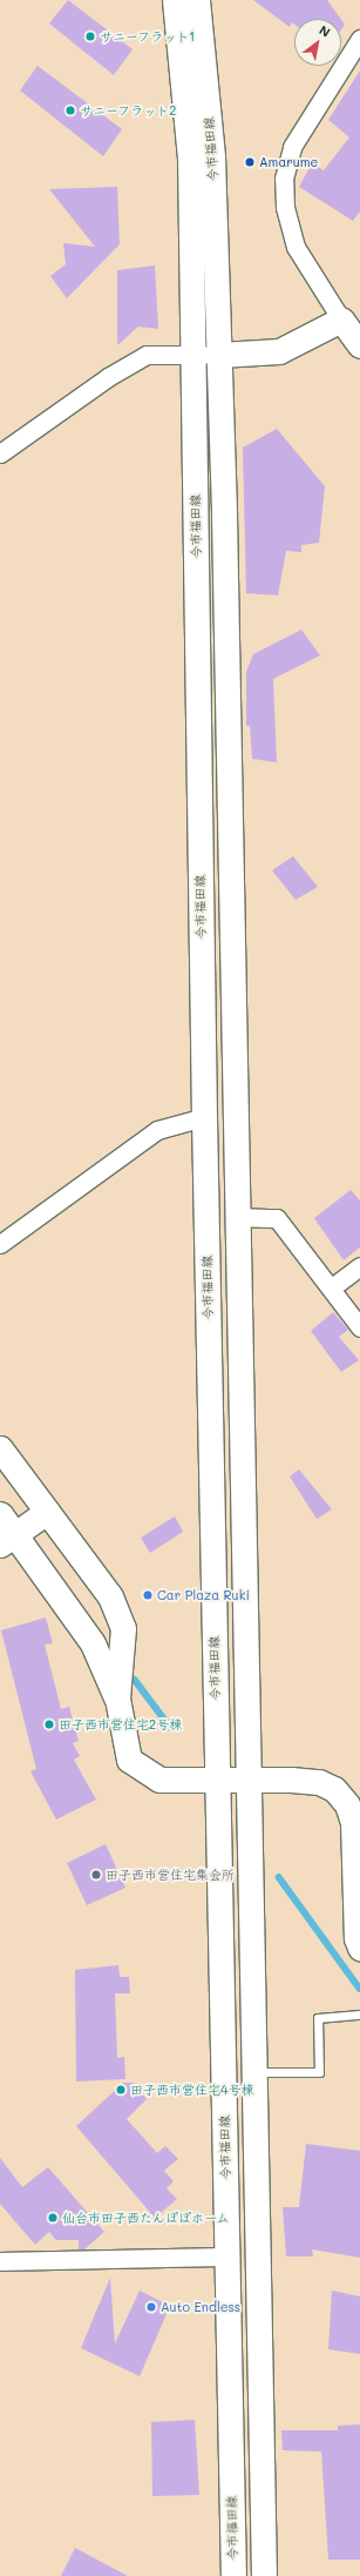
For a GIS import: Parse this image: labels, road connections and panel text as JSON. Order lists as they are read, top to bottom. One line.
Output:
{"streets":{"main road":["今市福田線"]},"places":["サニーフラット1","サニーフラット2","Amarume","Car Plaza Ruki","田子西市営住宅2号棟","田子西市営住宅集会所","田子西市営住宅4号棟","仙台市田子西たんぽぽホーム","Auto Endless"],"north":"top right"}
